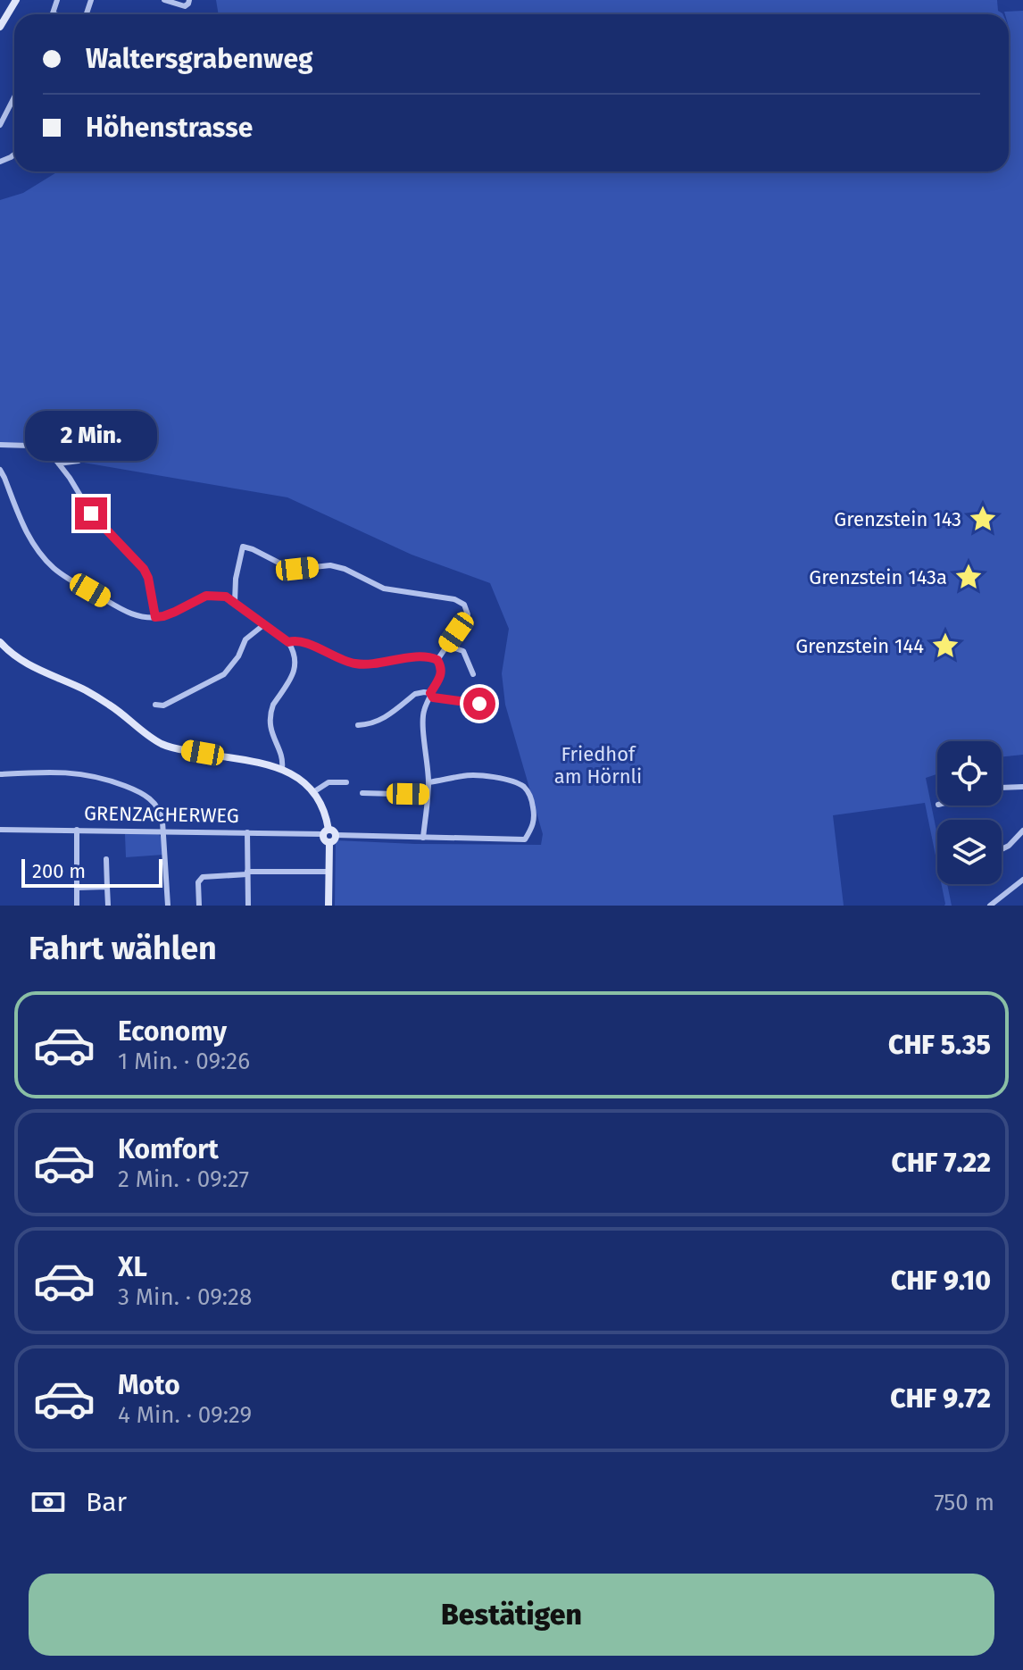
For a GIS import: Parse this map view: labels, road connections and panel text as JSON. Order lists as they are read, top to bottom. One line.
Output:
{"streets":{"street":["GRENZACHERWEG"]},"parks":["Friedhof am Hörnli"],"places":{"place":["Grenzstein 143","Grenzstein 143a","Grenzstein 144"]},"scale_bar":"200 m","page":{"banner":["Waltersgrabenweg","Höhenstrasse"],"bubble":"2 Min.","scale":"200 m","heading":"Fahrt wählen","list":[{"name":"Economy","note":"1 Min. · 09:26","value":"CHF 5.35"},{"name":"Komfort","note":"2 Min. · 09:27","value":"CHF 7.22"},{"name":"XL","note":"3 Min. · 09:28","value":"CHF 9.10"},{"name":"Moto","note":"4 Min. · 09:29","value":"CHF 9.72"}],"pay":["Bar","750 m"],"buttons":"Bestätigen"}}
